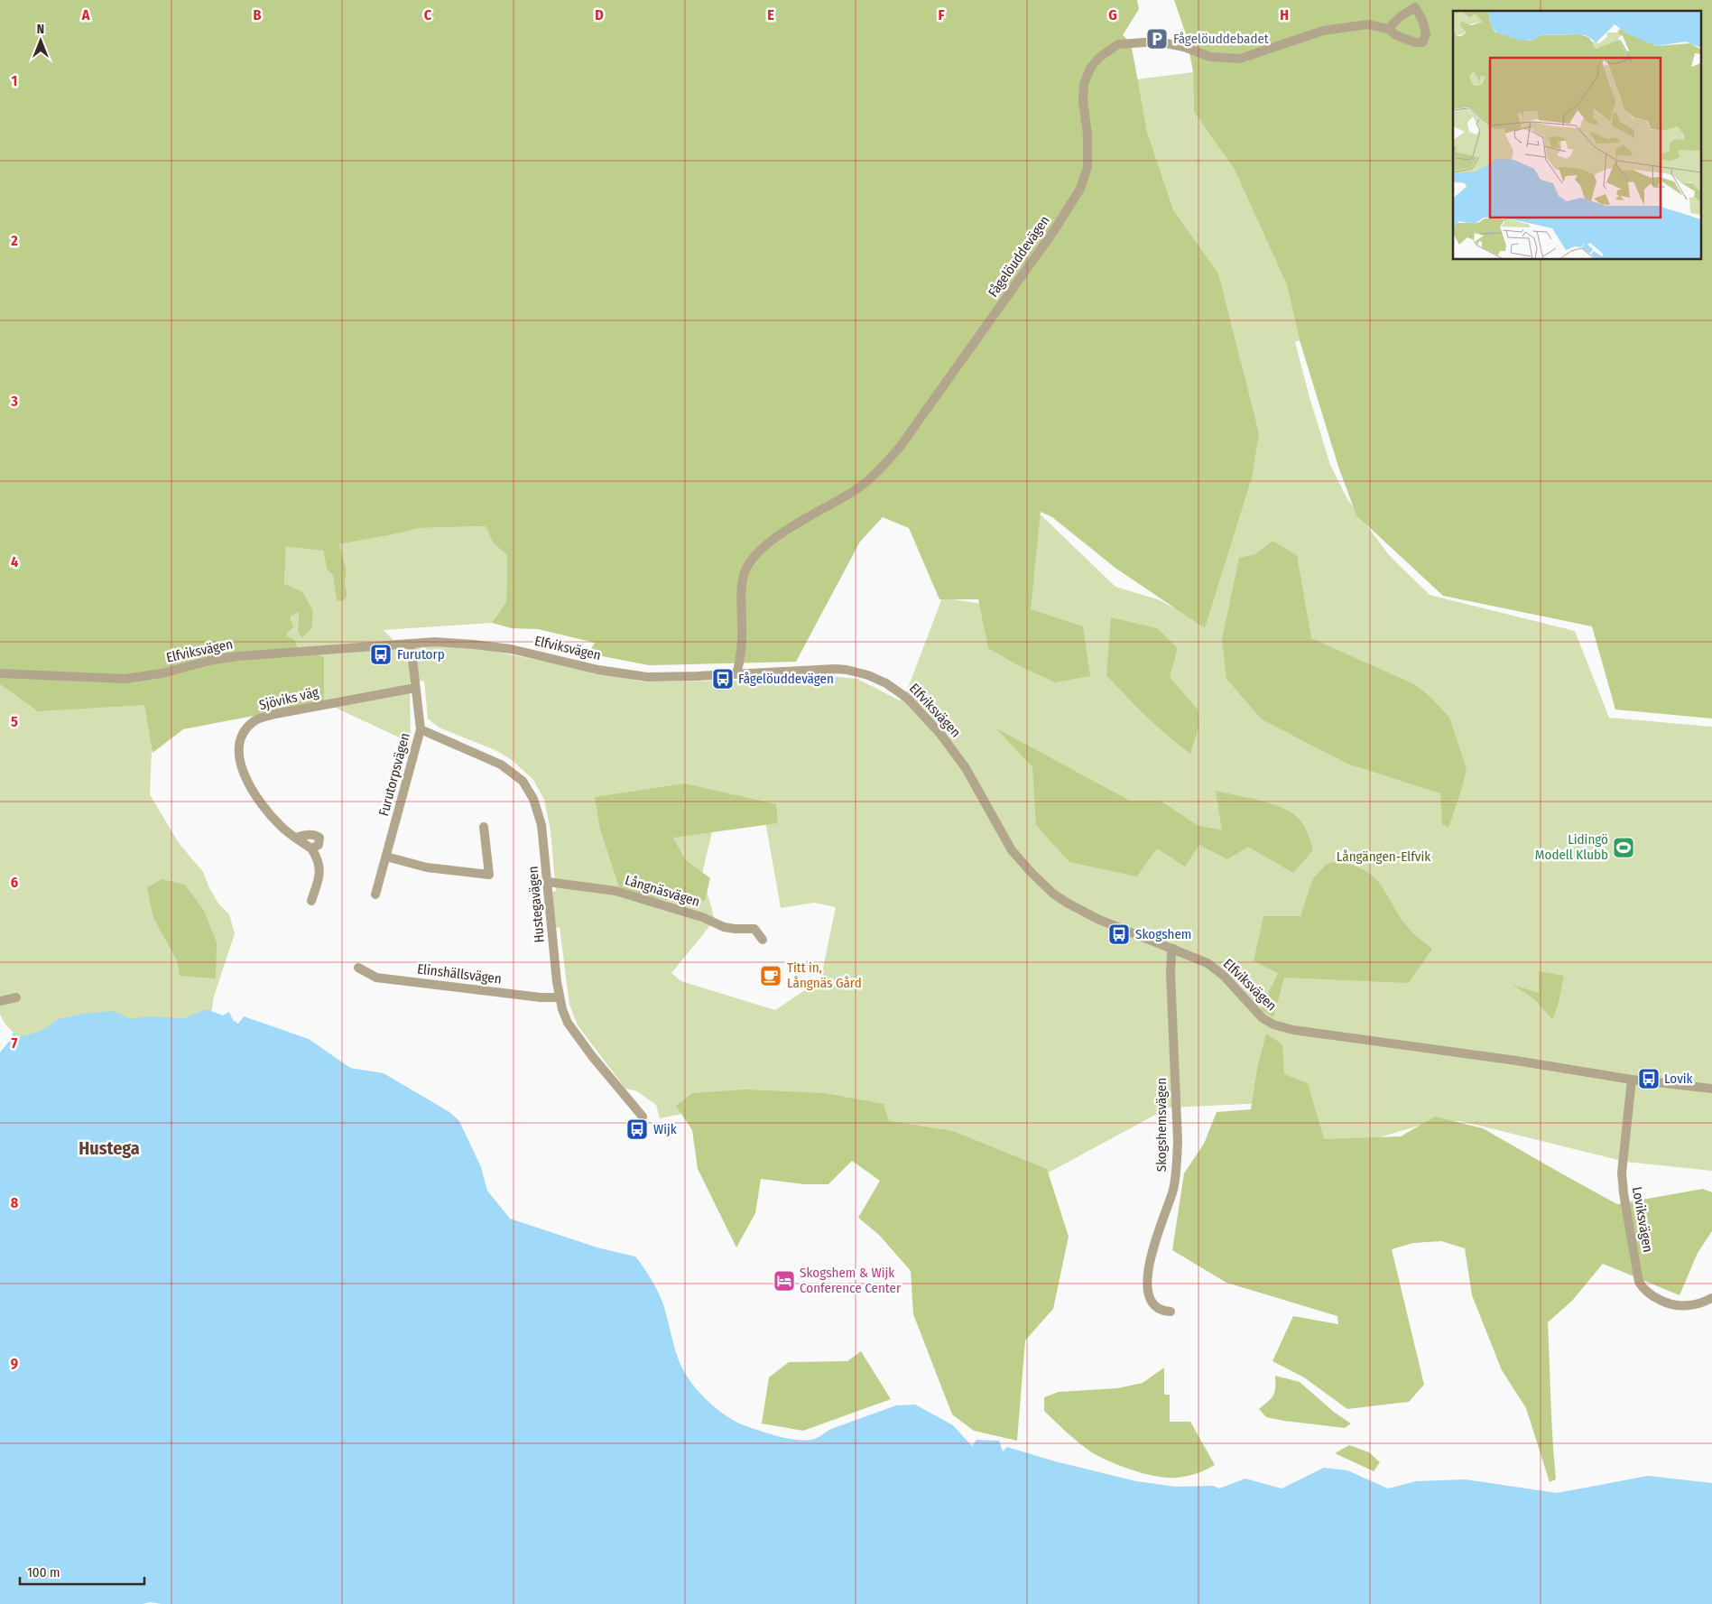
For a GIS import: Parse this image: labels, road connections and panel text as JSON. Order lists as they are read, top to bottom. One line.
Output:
{"streets":{"street":["Fågelöuddevägen","Elfviksvägen","Sjöviks väg","Furutorpsvägen","Långnäsvägen","Hustegavägen","Elinshällsvägen","Skogshemsvägen","Loviksvägen"]},"crossings":[["Fågelöuddevägen","Elfviksvägen"],["Elfviksvägen","Furutorpsvägen"],["Elfviksvägen","Skogshemsvägen"],["Elfviksvägen","Loviksvägen"],["Sjöviks väg","Furutorpsvägen"],["Furutorpsvägen","Hustegavägen"],["Långnäsvägen","Hustegavägen"],["Hustegavägen","Elinshällsvägen"]],"districts":["Hustega"],"parks":["Långängen-Elfvik"],"places":{"parking":["Fågelöuddebadet"],"bus stop":["Furutorp","Fågelöuddevägen","Skogshem","Lovik","Wijk"],"sports":["Lidingö Modell Klubb"],"cafe":["Titt in, Långnäs Gård"],"hotel":["Skogshem & Wijk Conference Center"]},"scale_bar":"100 m","north":"top","grid":{"columns":["A","B","C","D","E","F","G","H"],"rows":["1","2","3","4","5","6","7","8","9"]}}
